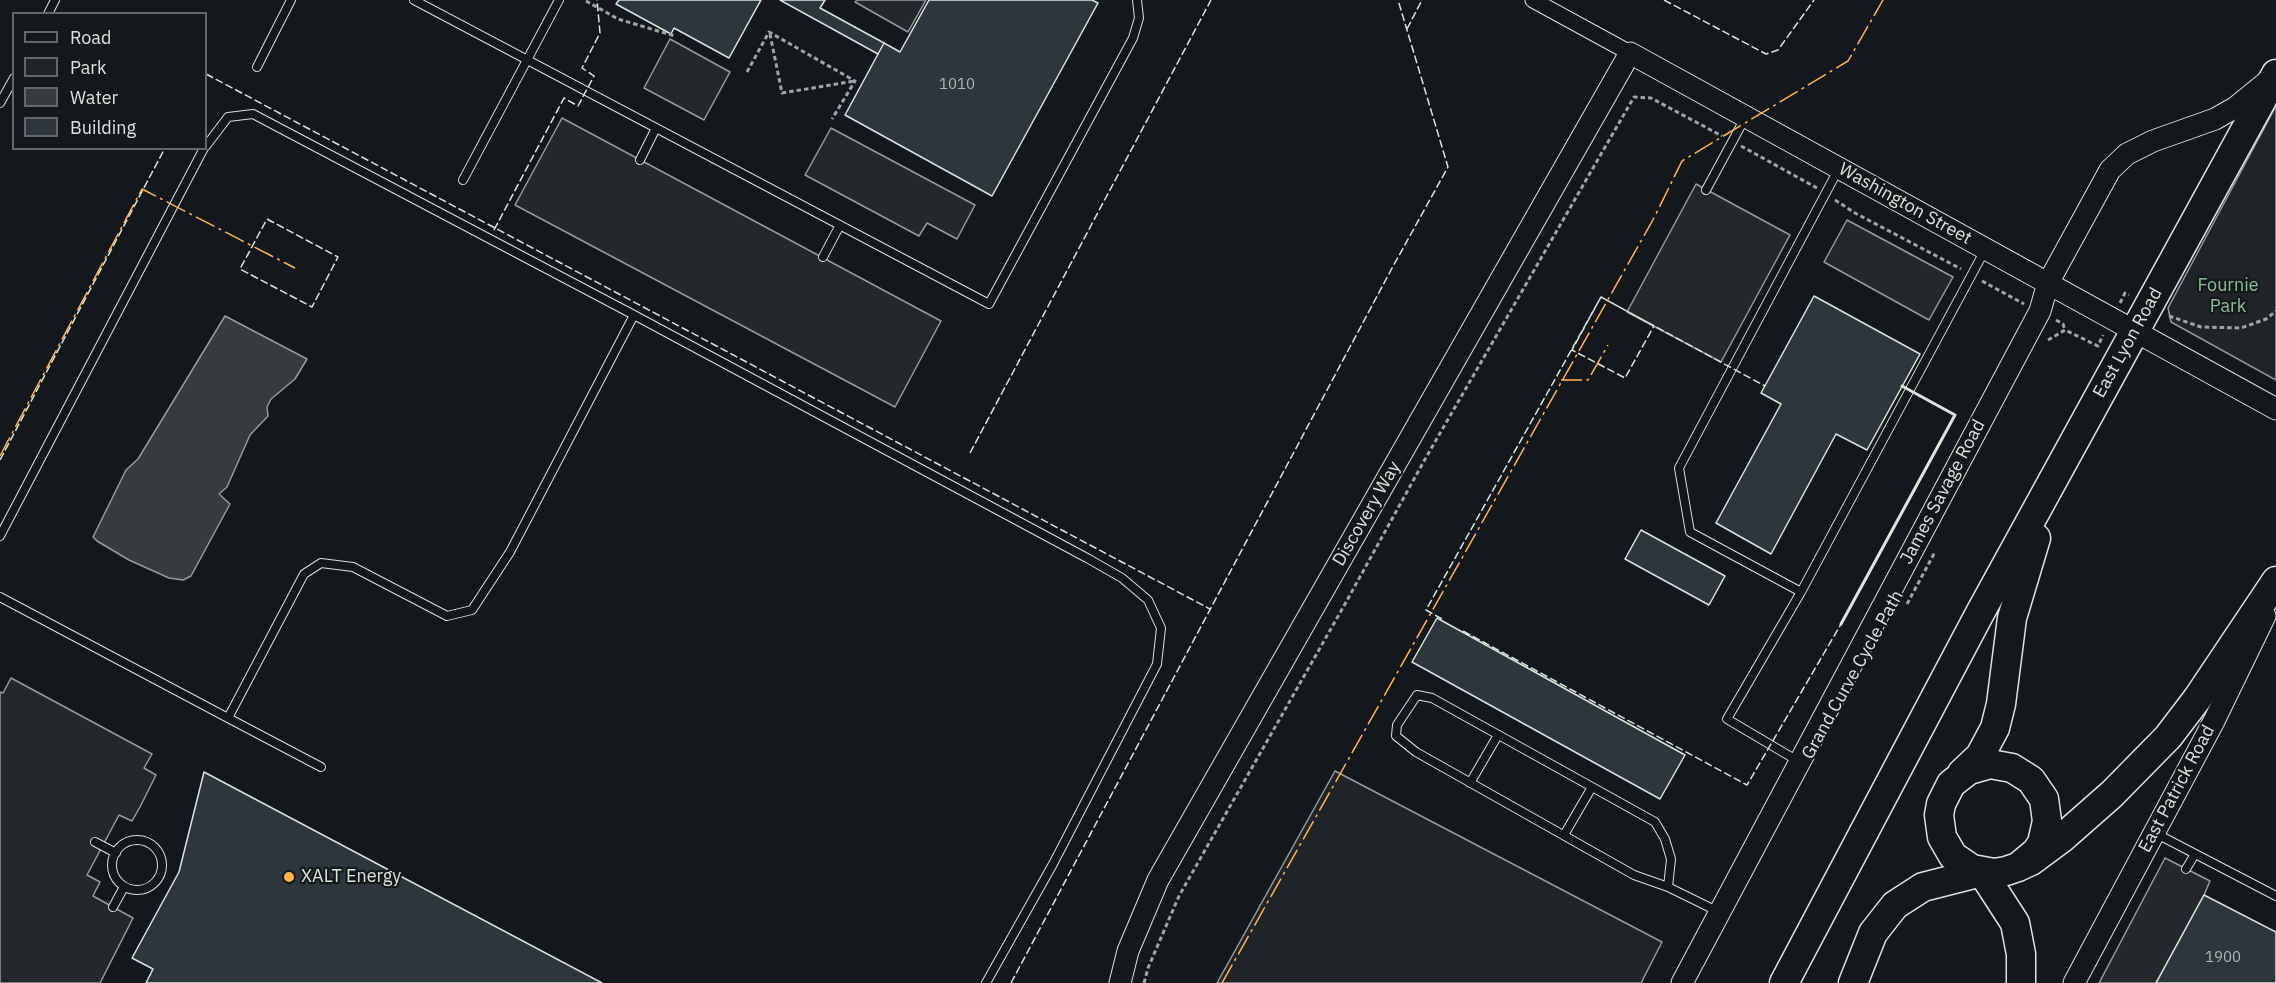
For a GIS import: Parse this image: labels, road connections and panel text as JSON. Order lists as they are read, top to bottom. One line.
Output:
{"streets":{"highway":["East Lyon Road"],"street":["Washington Street","James Savage Road","Discovery Way","East Patrick Road"],"path":["Grand Curve Cycle Path"]},"crossings":[["Washington Street","East Lyon Road"],["Washington Street","James Savage Road"],["Washington Street","Discovery Way"],["East Lyon Road","James Savage Road"]],"parks":["Fournie Park"],"places":["XALT Energy"],"house_numbers":["1010","1900"],"legend":["Road","Park","Water","Building"]}
